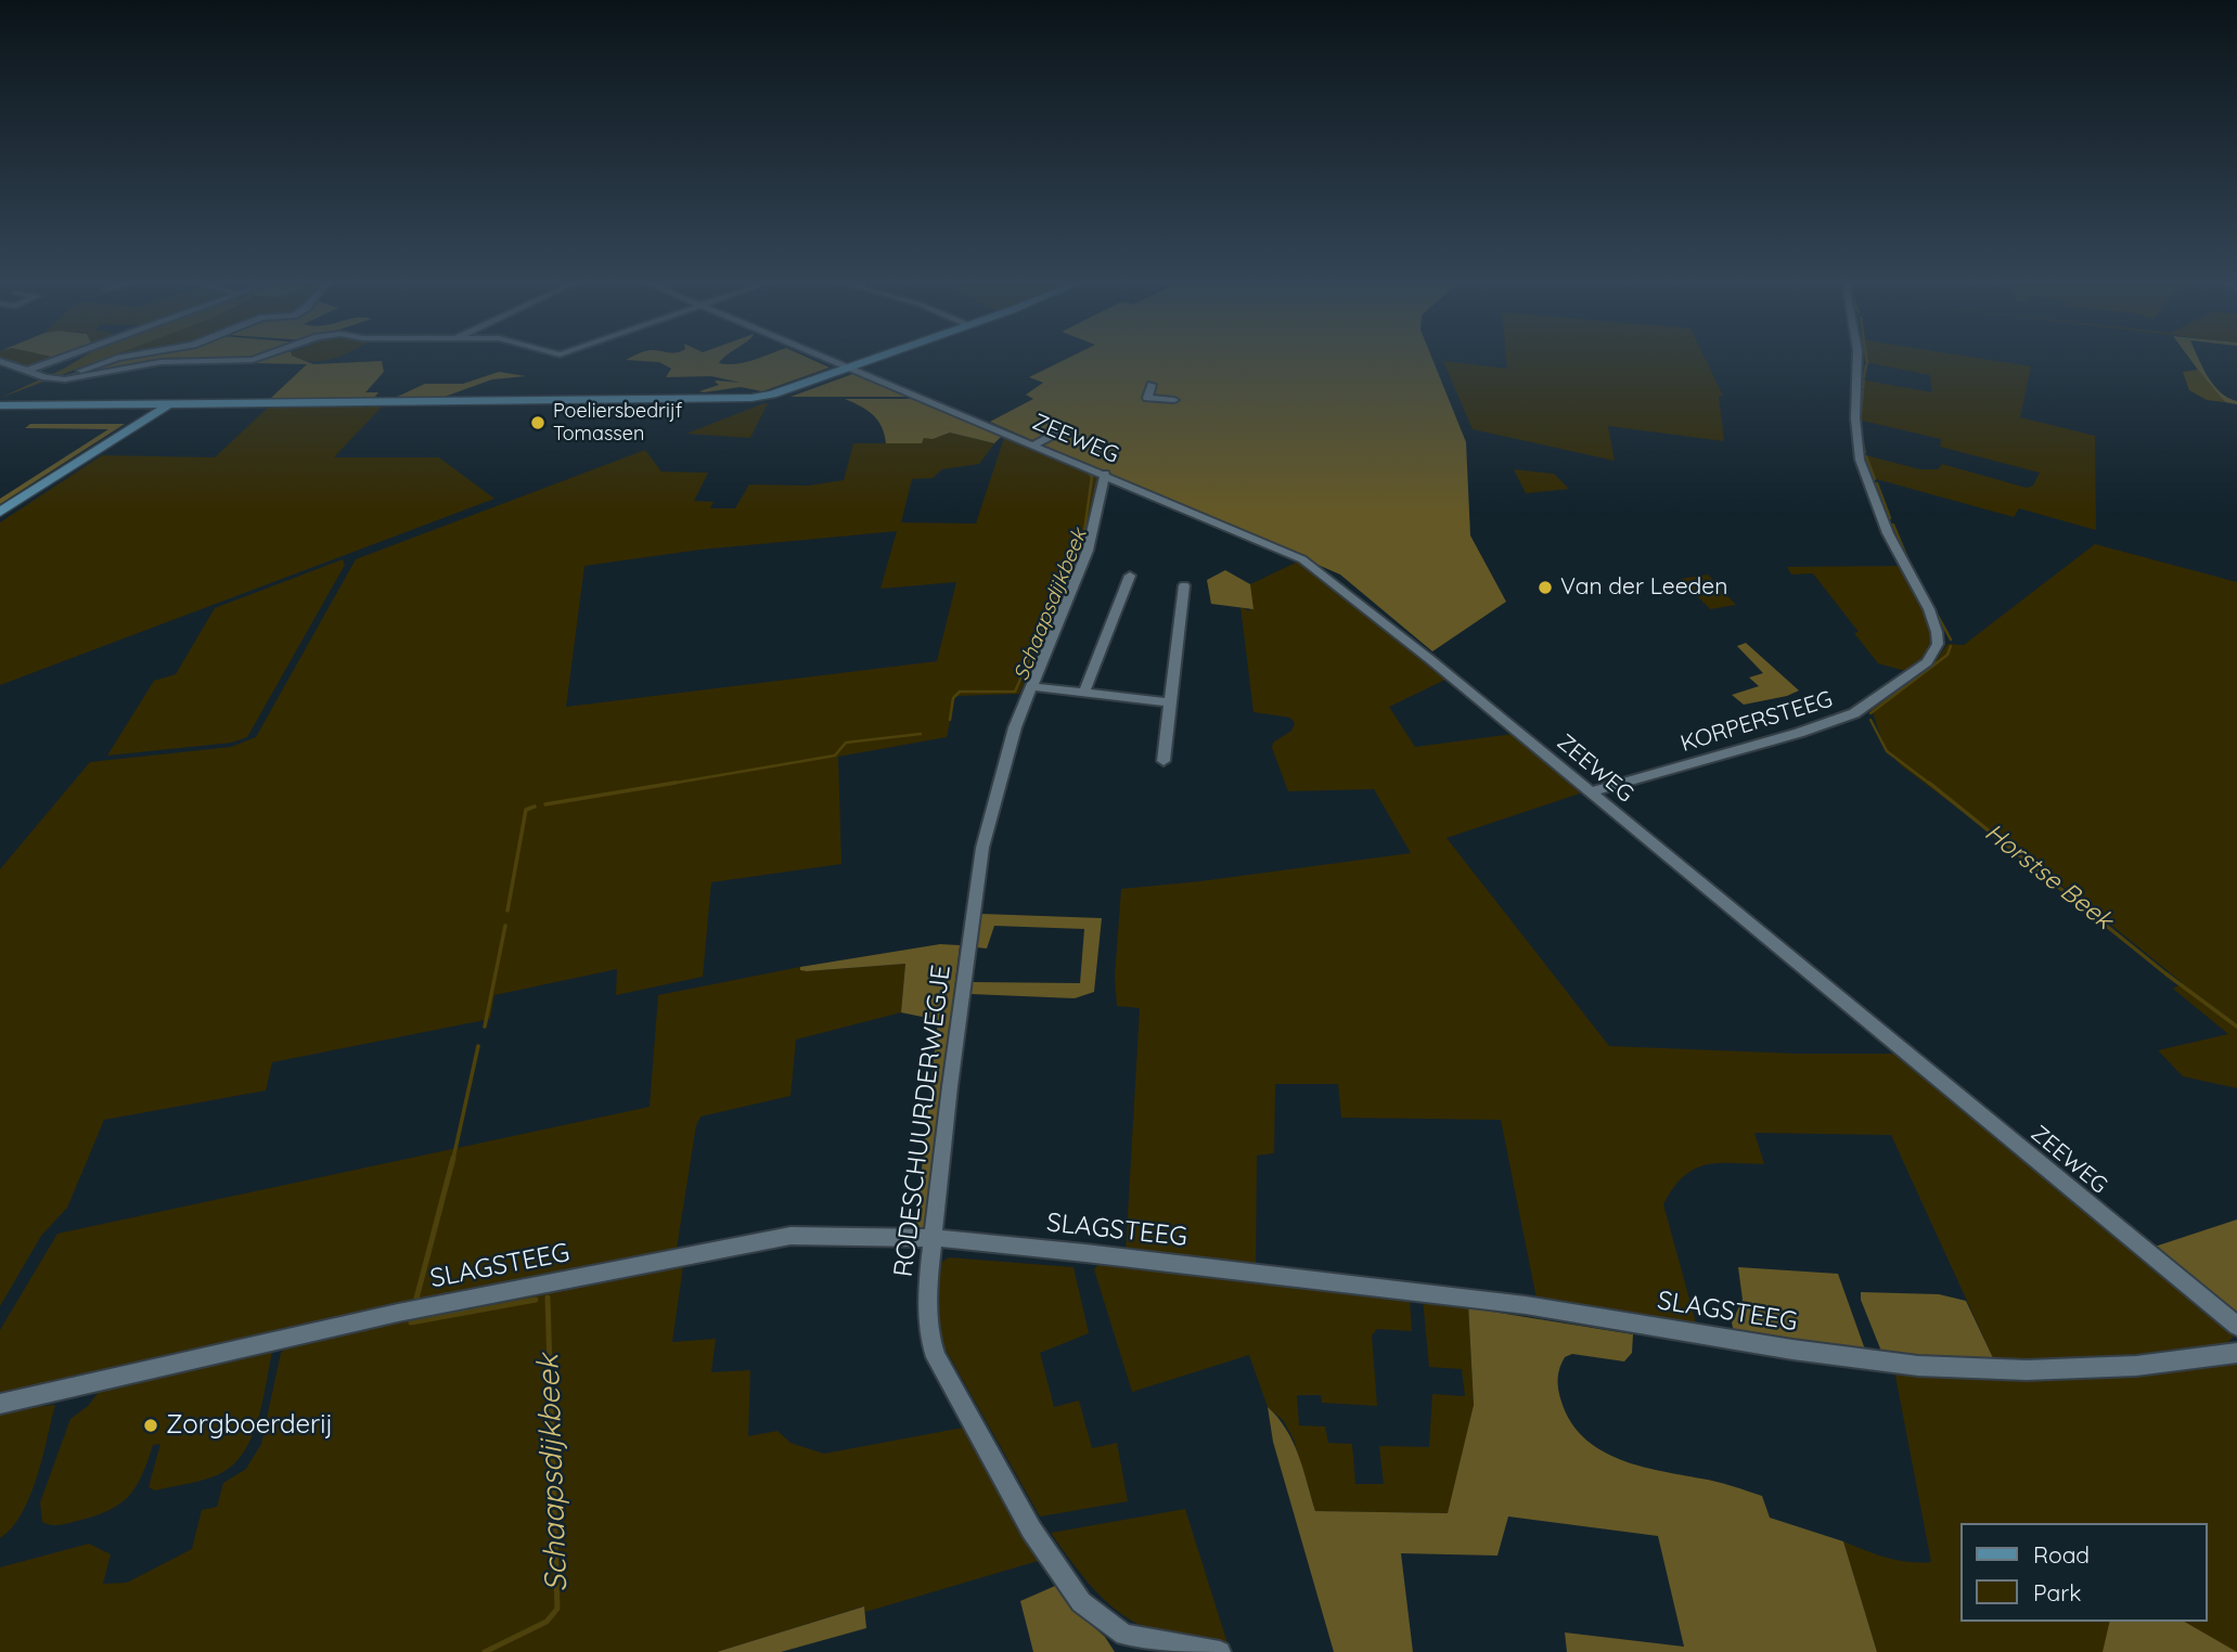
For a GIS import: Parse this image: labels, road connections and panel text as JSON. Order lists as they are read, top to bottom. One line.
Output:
{"streets":{"street":["ZEEWEG","KORPERSTEEG","RODESCHUURDERWEGJE","SLAGSTEEG"]},"crossings":[["ZEEWEG","KORPERSTEEG"],["ZEEWEG","RODESCHUURDERWEGJE"],["RODESCHUURDERWEGJE","SLAGSTEEG"]],"water":["Schaapsdijkbeek","Horstse Beek"],"places":["Poeliersbedrijf Tomassen","Van der Leeden","Zorgboerderij"],"legend":["Road","Park"]}
